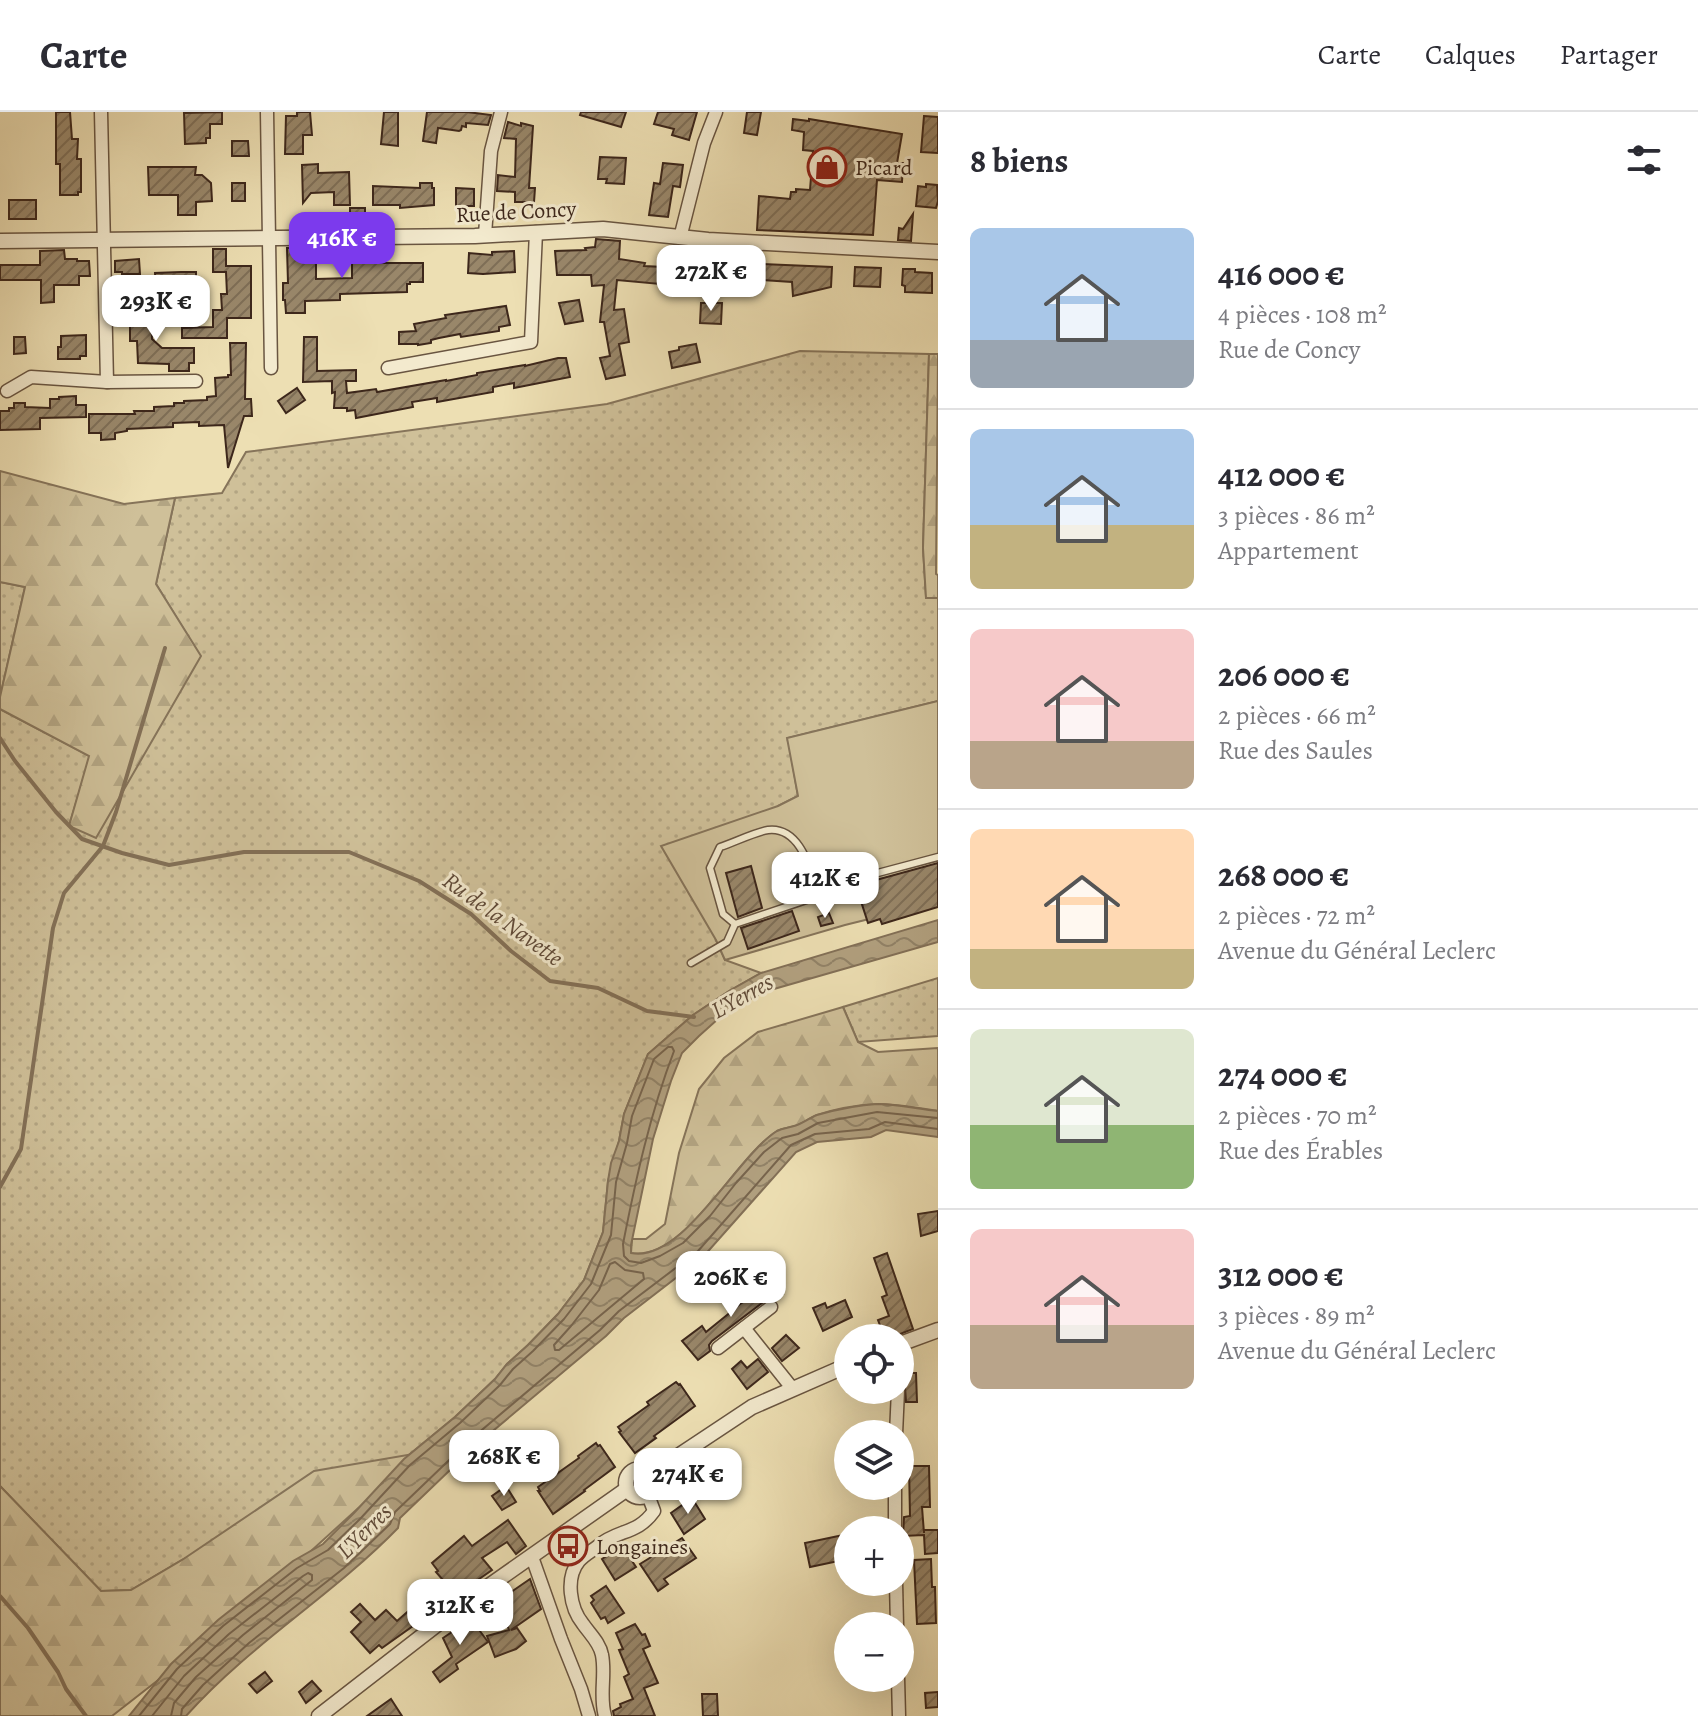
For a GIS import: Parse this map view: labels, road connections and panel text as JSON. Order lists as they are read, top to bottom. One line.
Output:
{"streets":{"street":["Rue de Concy"]},"water":["Ru de la Navette","L'Yerres"],"places":{"shop":["Picard"],"bus stop":["Longaines"]},"page":{"header":"Carte","nav":["Carte","Calques","Partager"],"heading":"8 biens","list":[{"name":"416 000 €","note":"4 pièces · 108 m² · Rue de Concy"},{"name":"412 000 €","note":"3 pièces · 86 m² · Appartement"},{"name":"206 000 €","note":"2 pièces · 66 m² · Rue des Saules"},{"name":"268 000 €","note":"2 pièces · 72 m² · Avenue du Général Leclerc"},{"name":"274 000 €","note":"2 pièces · 70 m² · Rue des Érables"},{"name":"312 000 €","note":"3 pièces · 89 m² · Avenue du Général Leclerc"}],"price":["416K €","272K €","293K €","412K €","206K €","268K €","274K €","312K €"],"map_buttons":["+","−"]}}
